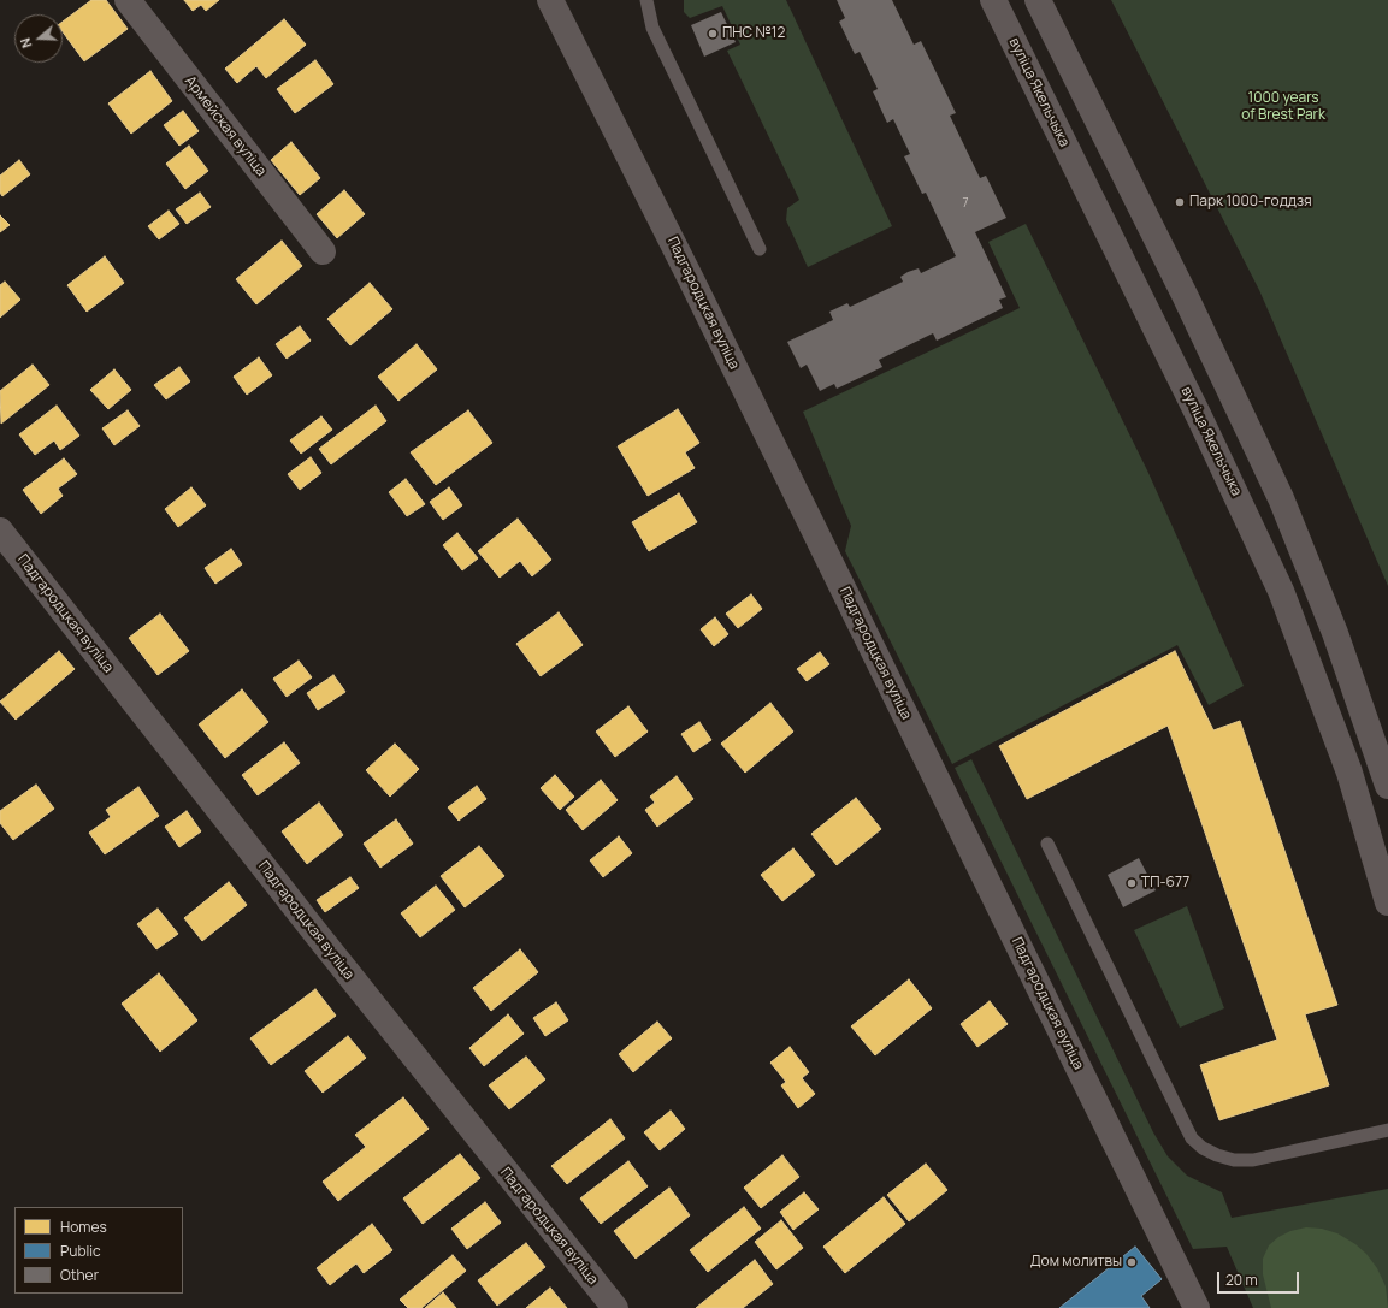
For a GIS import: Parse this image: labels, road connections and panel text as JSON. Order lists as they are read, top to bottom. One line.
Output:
{"streets":{"street":["вуліца Якельчыка","Армейская вуліца","Падгародцкая вуліца"]},"parks":["1000 years of Brest Park"],"places":["ПНС №12","Парк 1000-годдзя","ТП-677","Дом молитвы"],"house_numbers":["7"],"legend":["Homes","Public","Other"],"scale_bar":"20 m","north":"left"}
